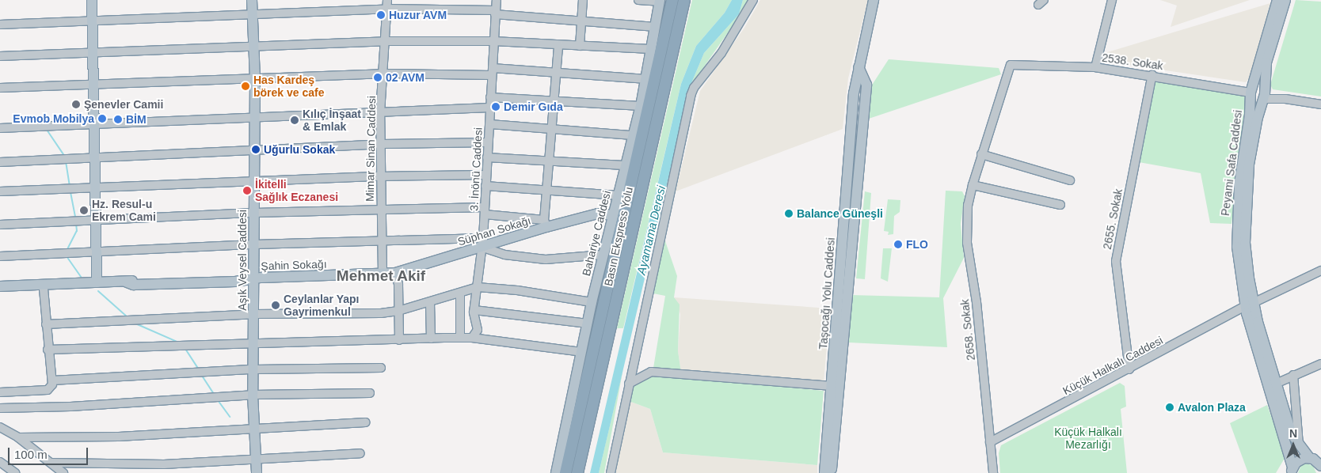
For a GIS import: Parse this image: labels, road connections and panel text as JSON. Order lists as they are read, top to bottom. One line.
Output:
{"streets":{"highway":["Basın Ekspress Yolu"],"main road":["Peyami Safa Caddesi","Süphan Sokağı","Bahariye Caddesi","Aşık Veysel Caddesi","Şahin Sokağı","Taşocağı Yolu Caddesi"],"street":["2538. Sokak","Mimar Sinan Caddesi","3. İnönü Caddesi","2655. Sokak","2658. Sokak","Küçük Halkalı Caddesi"]},"crossings":[["2538. Sokak","Peyami Safa Caddesi"],["2538. Sokak","2655. Sokak"],["2538. Sokak","2658. Sokak"],["Mimar Sinan Caddesi","Süphan Sokağı"],["Mimar Sinan Caddesi","Şahin Sokağı"],["Peyami Safa Caddesi","Küçük Halkalı Caddesi"],["3. İnönü Caddesi","Süphan Sokağı"],["2655. Sokak","Küçük Halkalı Caddesi"],["Süphan Sokağı","Bahariye Caddesi"],["Süphan Sokağı","Şahin Sokağı"],["Aşık Veysel Caddesi","Şahin Sokağı"],["2658. Sokak","Küçük Halkalı Caddesi"]],"districts":["Mehmet Akif"],"water":["Ayamama Deresi"],"parks":["Küçük Halkalı Mezarlığı"],"places":["Huzur AVM","02 AVM","Has Kardeş börek ve cafe","Şenevler Camii","Demir Gıda","Evmob Mobilya","BİM","Kılıç İnşaat & Emlak","Uğurlu Sokak","İkitelli Sağlık Eczanesi","Hz. Resul-u Ekrem Cami","Balance Güneşli","FLO","Ceylanlar Yapı Gayrimenkul","Avalon Plaza"],"scale_bar":"100 m","north":"top"}
